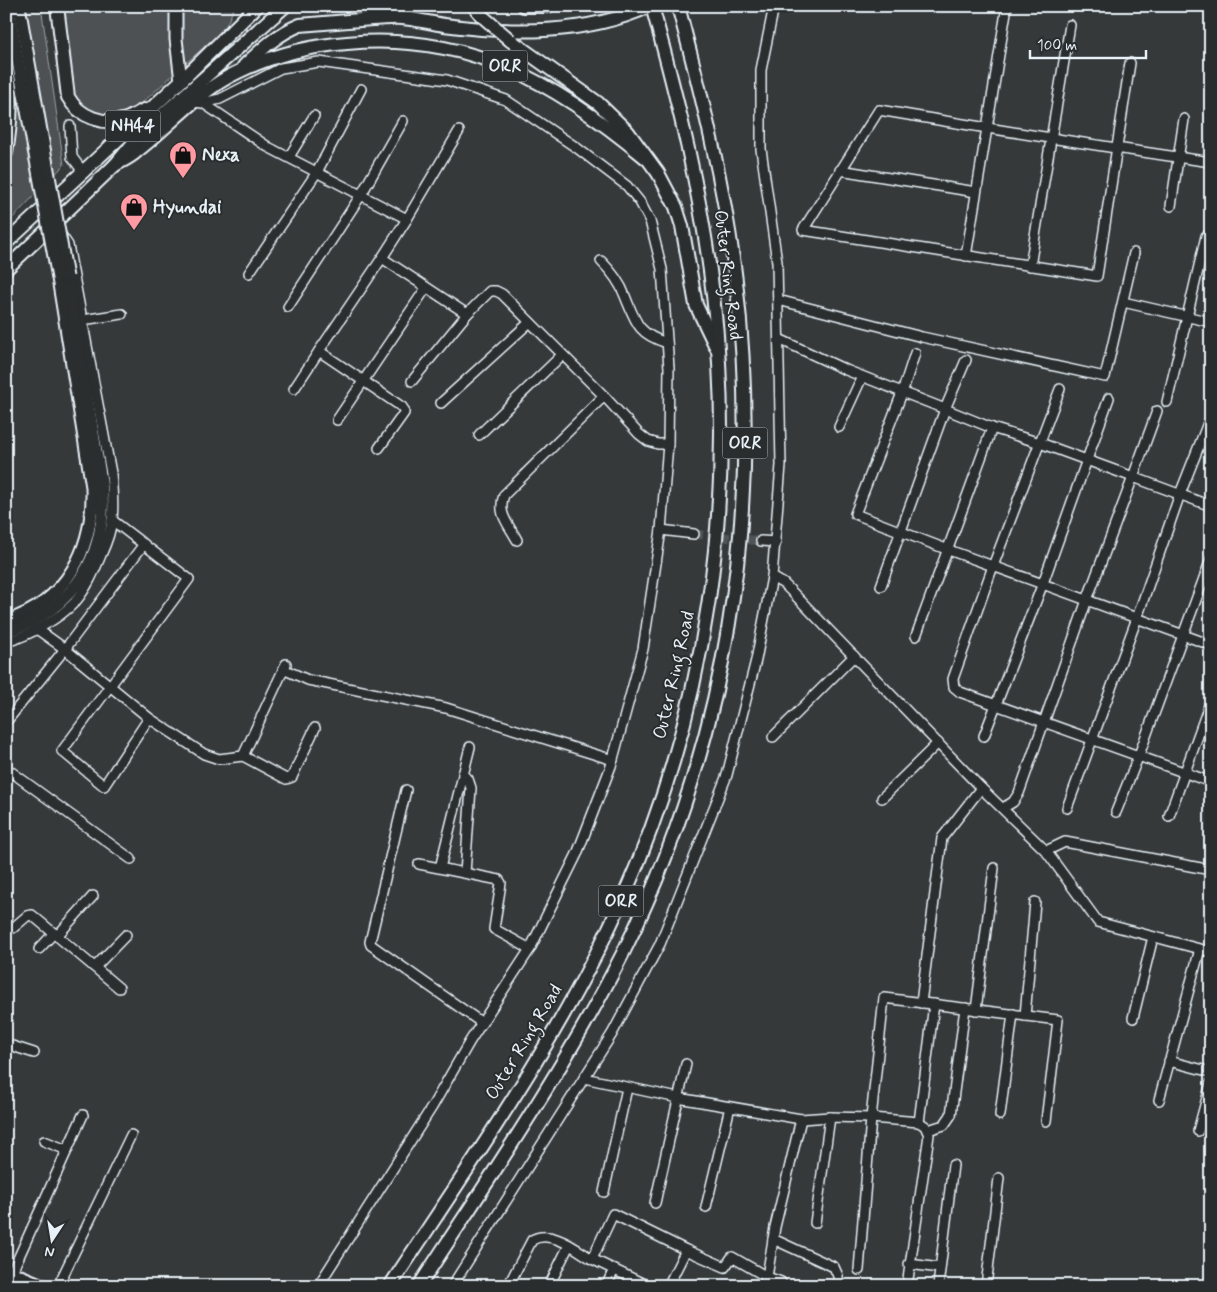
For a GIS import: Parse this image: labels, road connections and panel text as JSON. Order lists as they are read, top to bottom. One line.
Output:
{"streets":{"highway":["ORR","NH44","Outer Ring Road"]},"crossings":[["ORR","NH44"],["ORR","Outer Ring Road"]],"places":{"shop":["Nexa","Hyundai"]},"scale_bar":"100 m","north":"bottom"}
